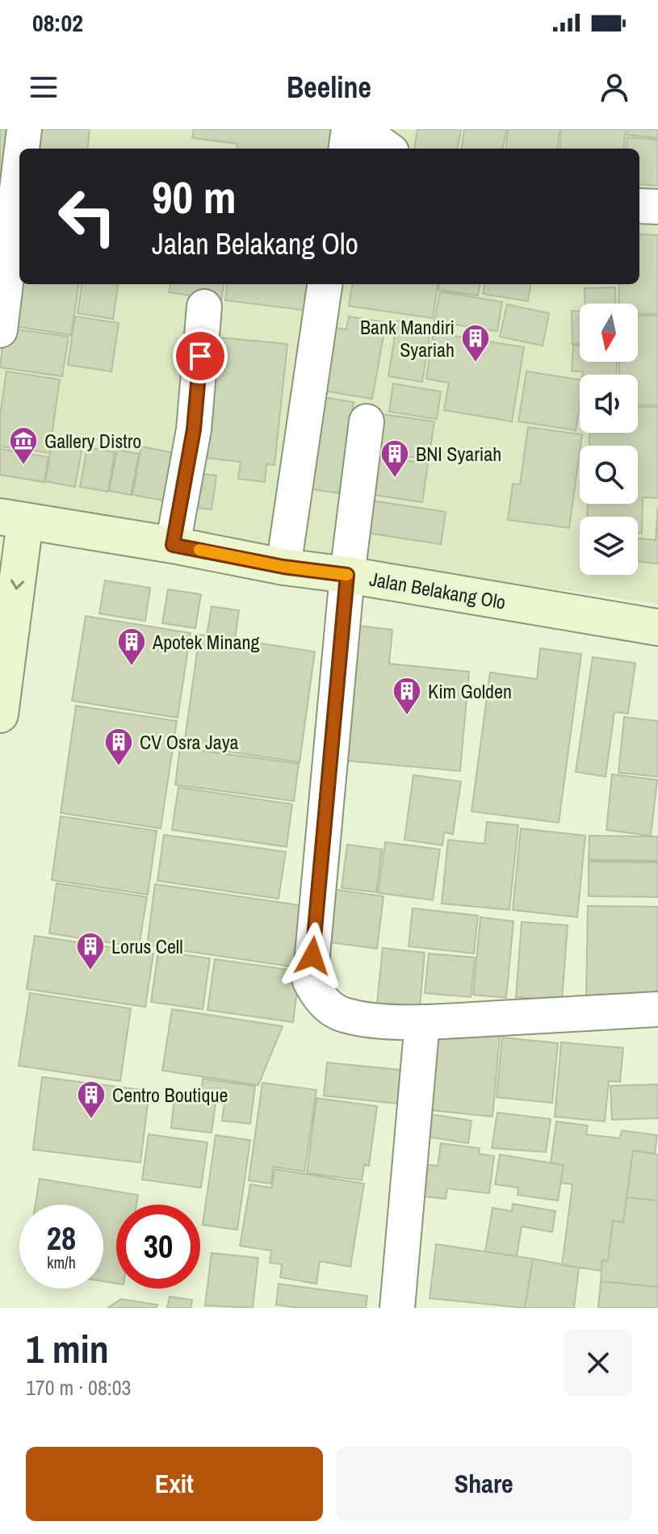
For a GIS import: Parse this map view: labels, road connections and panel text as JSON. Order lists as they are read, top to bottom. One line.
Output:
{"streets":{"main road":["Jalan Belakang Olo"]},"places":{"building":["Bank Mandiri Syariah","BNI Syariah","Apotek Minang","Kim Golden","CV Osra Jaya","Lorus Cell","Centro Boutique"],"museum":["Gallery Distro"]},"north":"bottom","page":{"status":"08:02","header":"Beeline","turn":["90 m","Jalan Belakang Olo"],"speed":"28 km/h","limit":"30","heading":["1 min","170 m · 08:03"],"buttons":["Exit","Share"]}}
